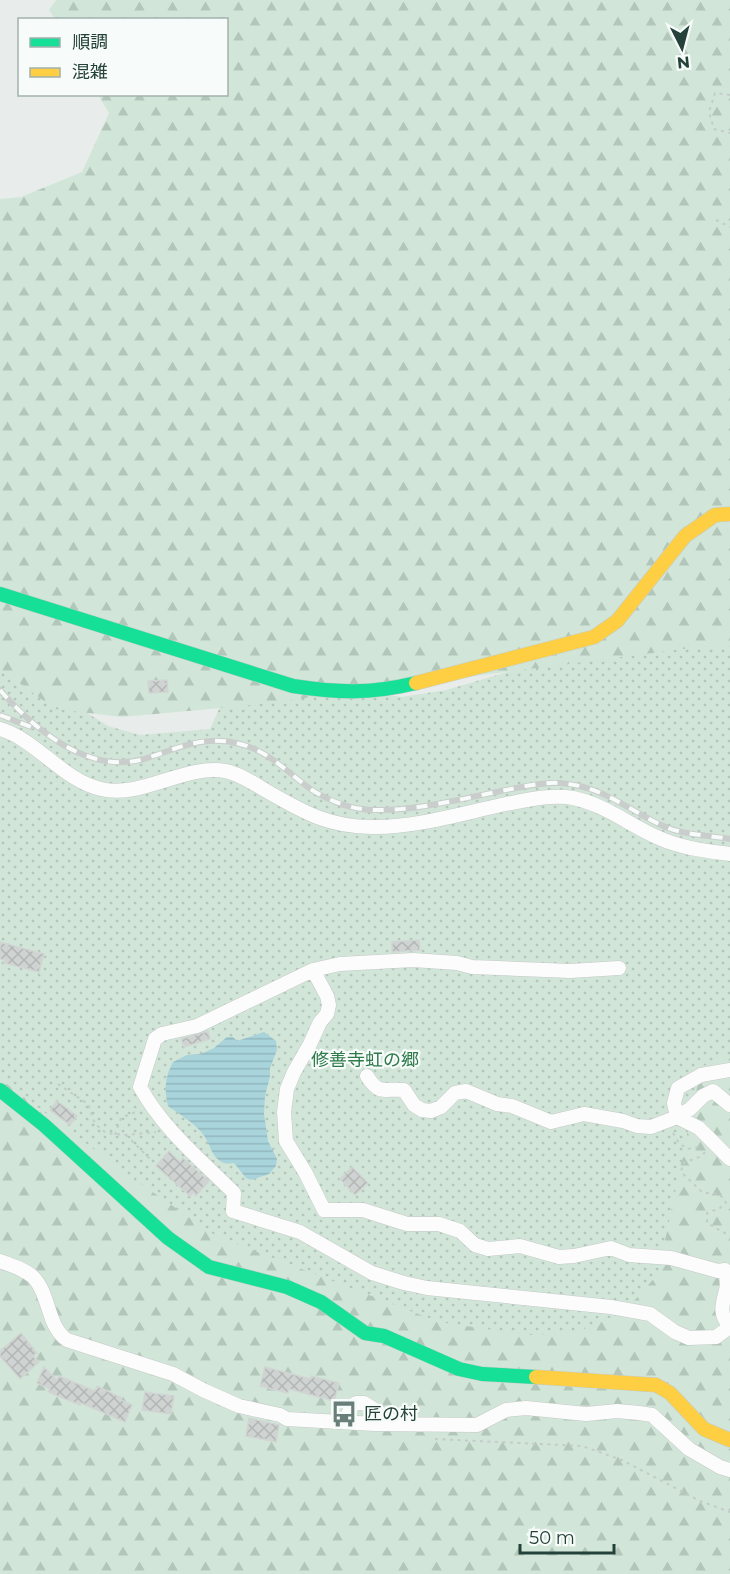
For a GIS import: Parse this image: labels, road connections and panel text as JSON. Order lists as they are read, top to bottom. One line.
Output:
{"parks":["修善寺虹の郷"],"places":{"bus stop":["匠の村"]},"legend":["順調","混雑"],"scale_bar":"50 m","north":"bottom"}
